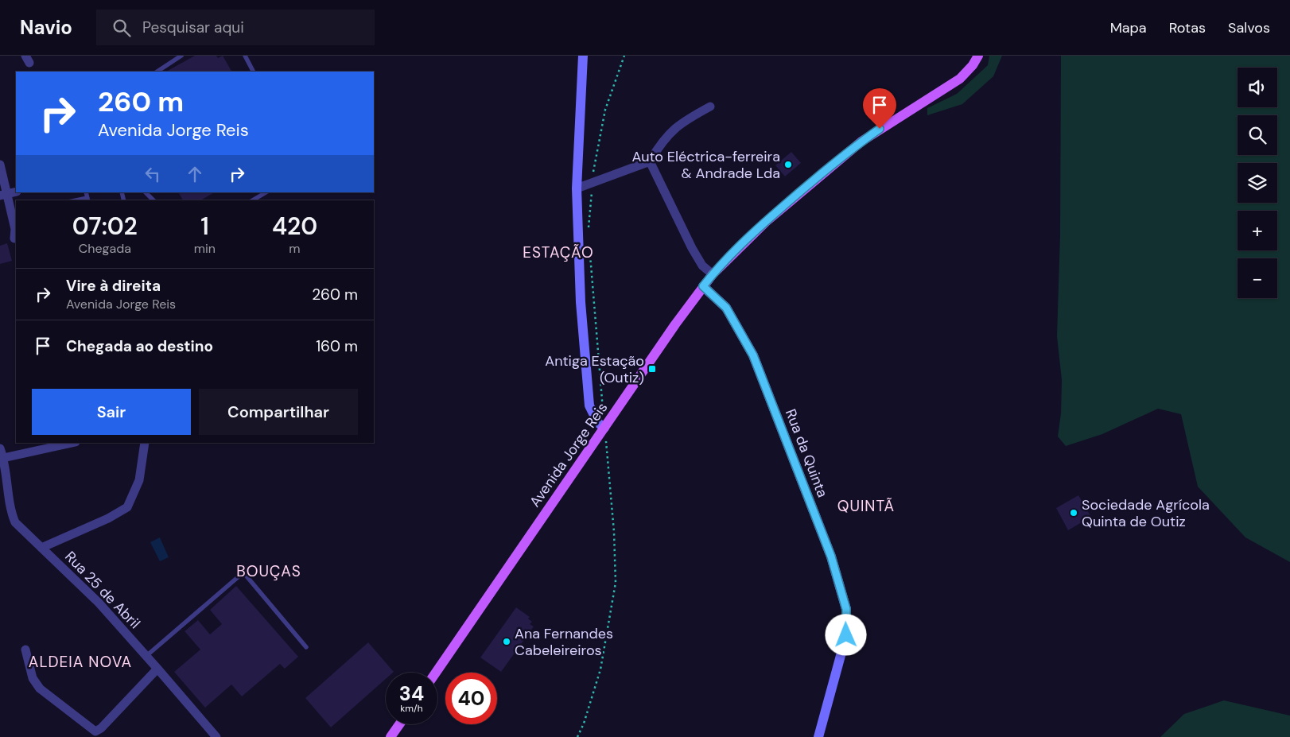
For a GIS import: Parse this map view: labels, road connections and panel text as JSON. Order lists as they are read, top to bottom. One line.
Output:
{"streets":{"main road":["Avenida Jorge Reis"],"street":["Rua da Quinta","Rua 25 de Abril"]},"crossings":[["Rua da Quinta","Avenida Jorge Reis"]],"districts":["ESTAÇÃO","QUINTÃ","BOUÇAS","ALDEIA NOVA"],"places":{"other":["Auto Eléctrica-ferreira & Andrade Lda","Sociedade Agrícola Quinta de Outiz","Ana Fernandes Cabeleireiros"],"transit":["Antiga Estação (Outiz)"]},"page":{"header":"Navio","search":"Pesquisar aqui","nav":["Mapa","Rotas","Salvos"],"map_buttons":["+","−"],"turn":["260 m","Avenida Jorge Reis"],"eta":["07:02","Chegada","1","min","420","m"],"list":[{"name":"Vire à direita","note":"Avenida Jorge Reis","value":"260 m"},{"name":"Chegada ao destino","value":"160 m"}],"buttons":["Sair","Compartilhar"],"speed":"34 km/h","limit":"40"}}
